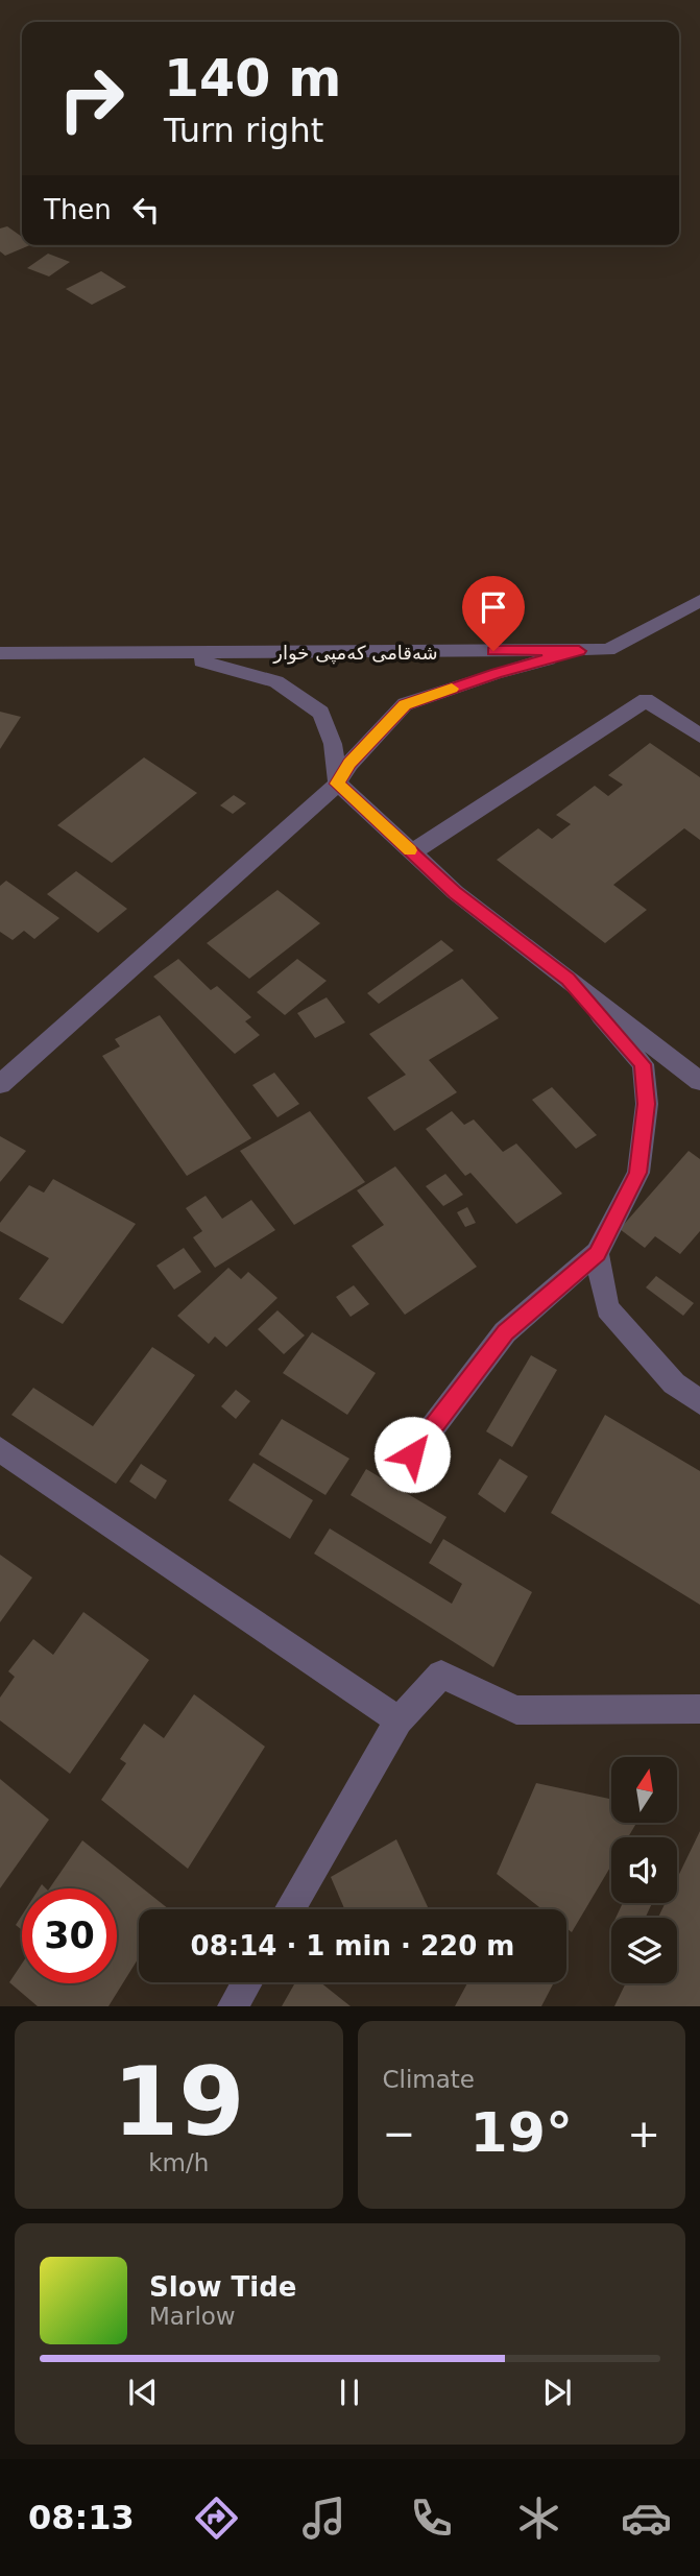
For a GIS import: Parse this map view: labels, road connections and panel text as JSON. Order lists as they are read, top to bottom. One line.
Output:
{"streets":{"street":["شەقامی کەمپی خوار"]},"north":"top","page":{"turn":["140 m","Turn right"],"then":"Then","limit":"30","trip":"08:14 · 1 min · 220 m","tile":[["19","km/h"],"Climate"],"heat":["−","19°","+"],"song":["Slow Tide","Marlow"],"tabs":"08:13"}}
